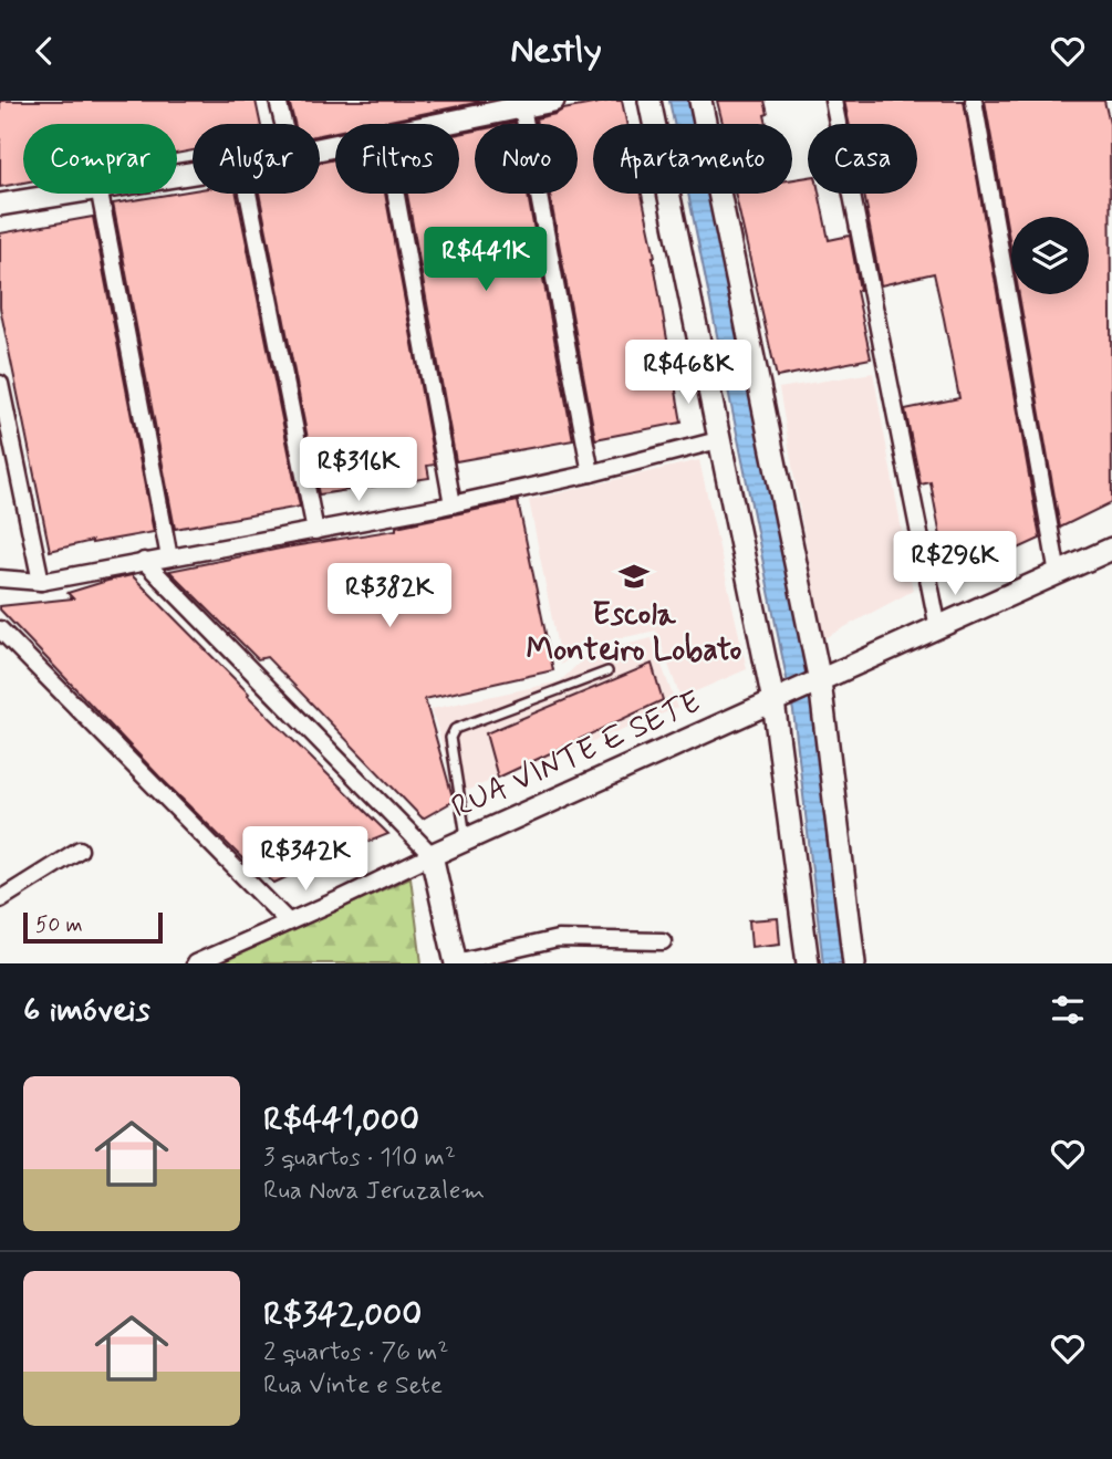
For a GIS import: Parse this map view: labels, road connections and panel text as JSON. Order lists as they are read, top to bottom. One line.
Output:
{"streets":{"street":["RUA VINTE E SETE"]},"places":{"school or university":["Escola Monteiro Lobato"]},"scale_bar":"50 m","page":{"header":"Nestly","chip":["Comprar","Alugar","Filtros","Novo","Apartamento","Casa"],"price":["R$441K","R$468K","R$316K","R$296K","R$382K","R$342K"],"scale":"50 m","heading":"6 imóveis","list":[{"name":"R$441,000","note":"3 quartos · 110 m² · Rua Nova Jeruzalem"},{"name":"R$342,000","note":"2 quartos · 76 m² · Rua Vinte e Sete"}]}}
